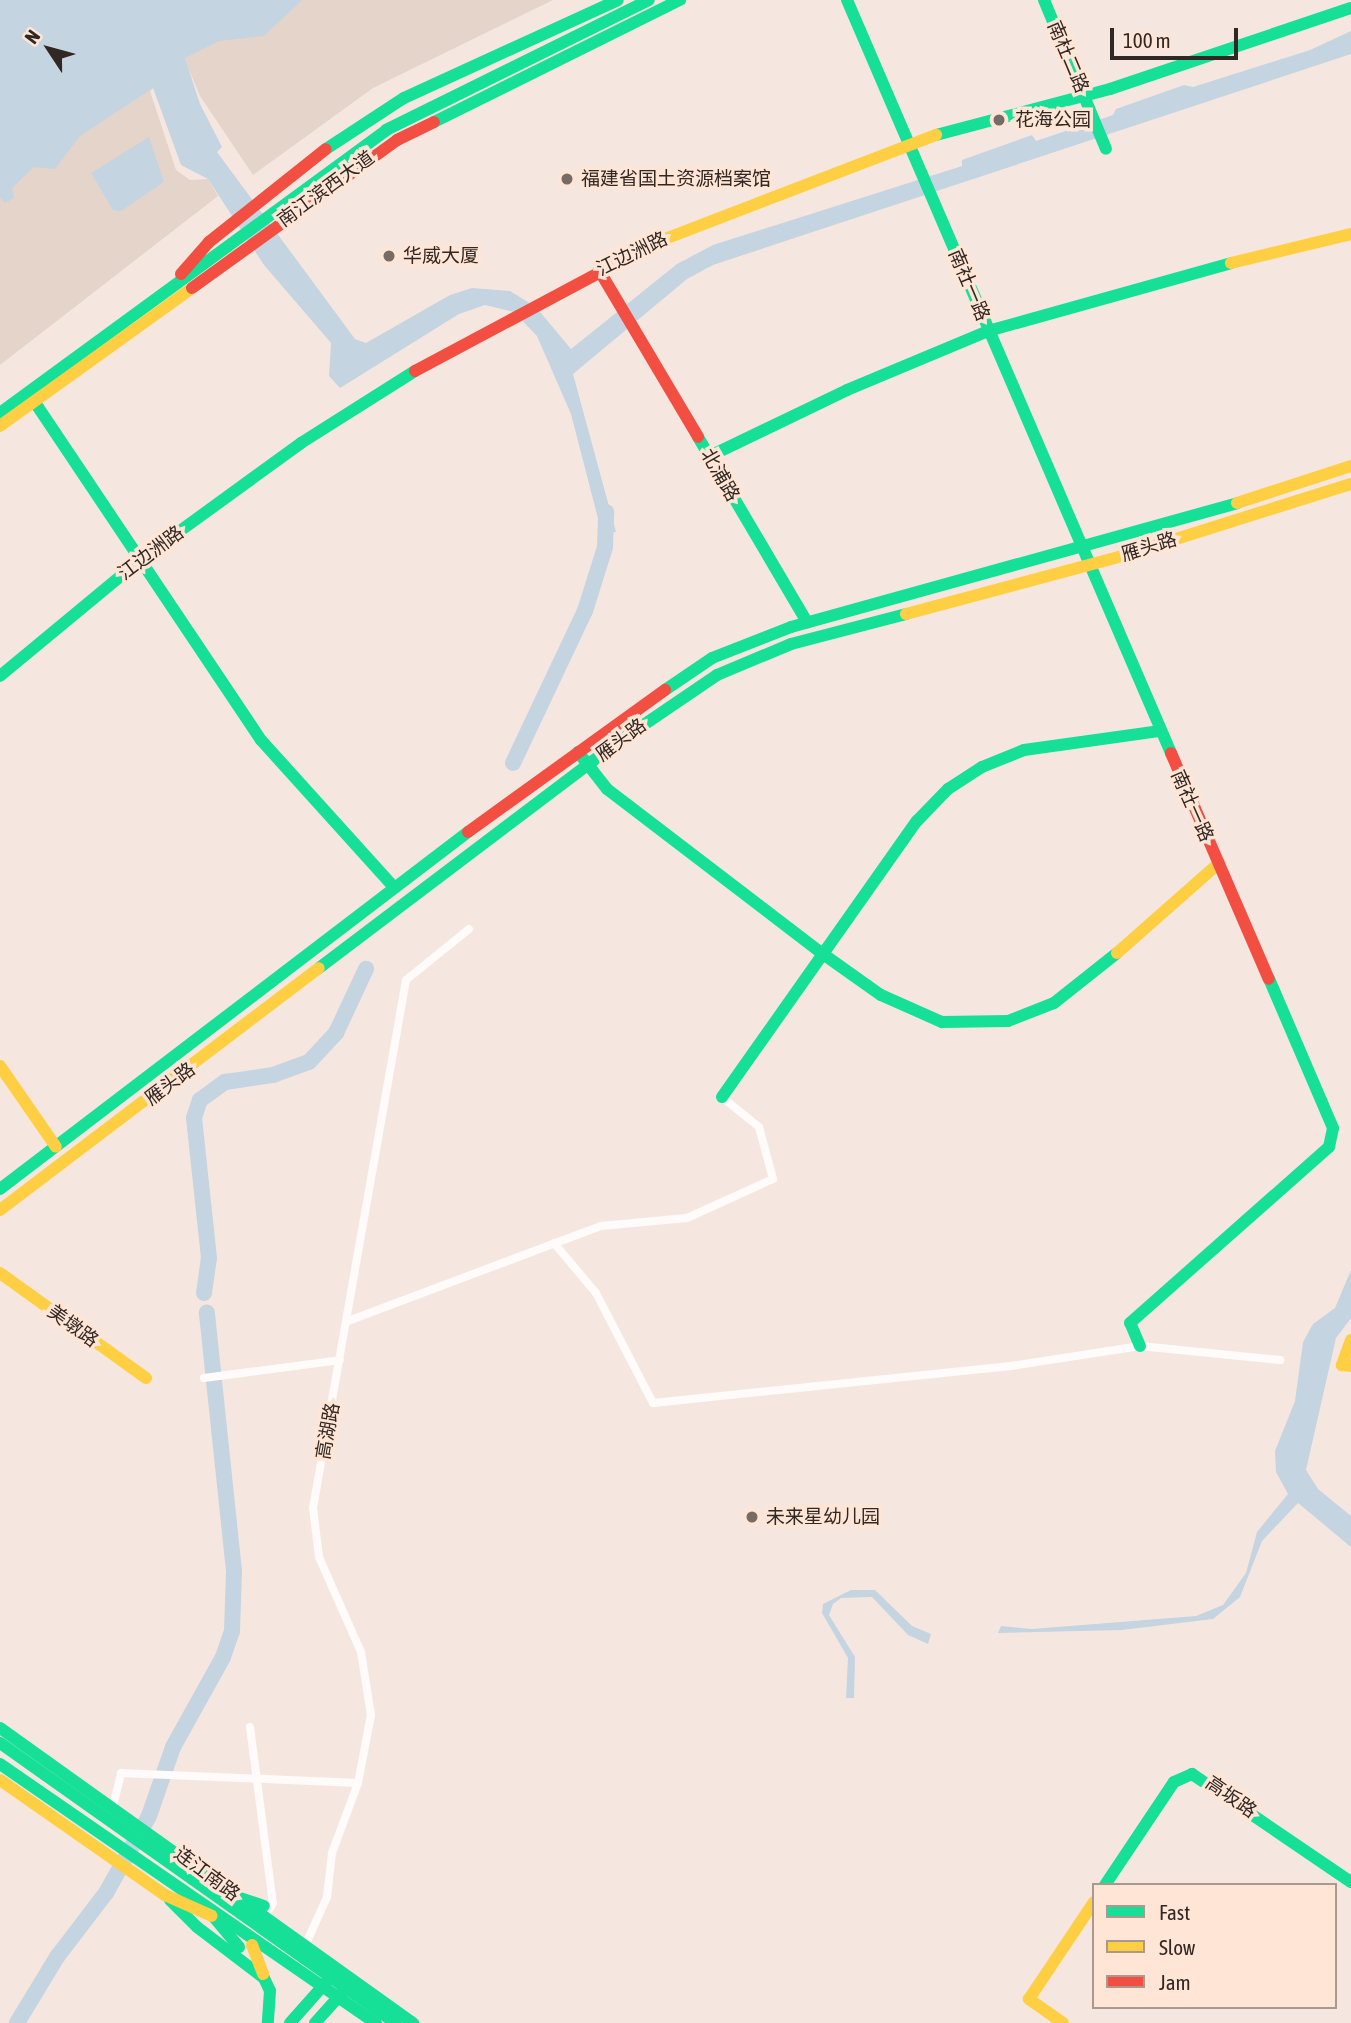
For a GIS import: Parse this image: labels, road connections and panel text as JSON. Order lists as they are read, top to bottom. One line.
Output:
{"streets":{"main road":["南杜二路","南江滨西大道","江边洲路","南社一路","北浦路","雁头路","美墩路","高坂路","连江南路"],"street":["高湖路"]},"crossings":[["南杜二路","江边洲路"],["江边洲路","南社一路"],["江边洲路","北浦路"],["南社一路","雁头路"],["北浦路","雁头路"],["高湖路","连江南路"]],"places":["花海公园","福建省国土资源档案馆","华威大厦","未来星幼儿园"],"legend":["Fast","Slow","Jam"],"scale_bar":"100 m","north":"top left"}
